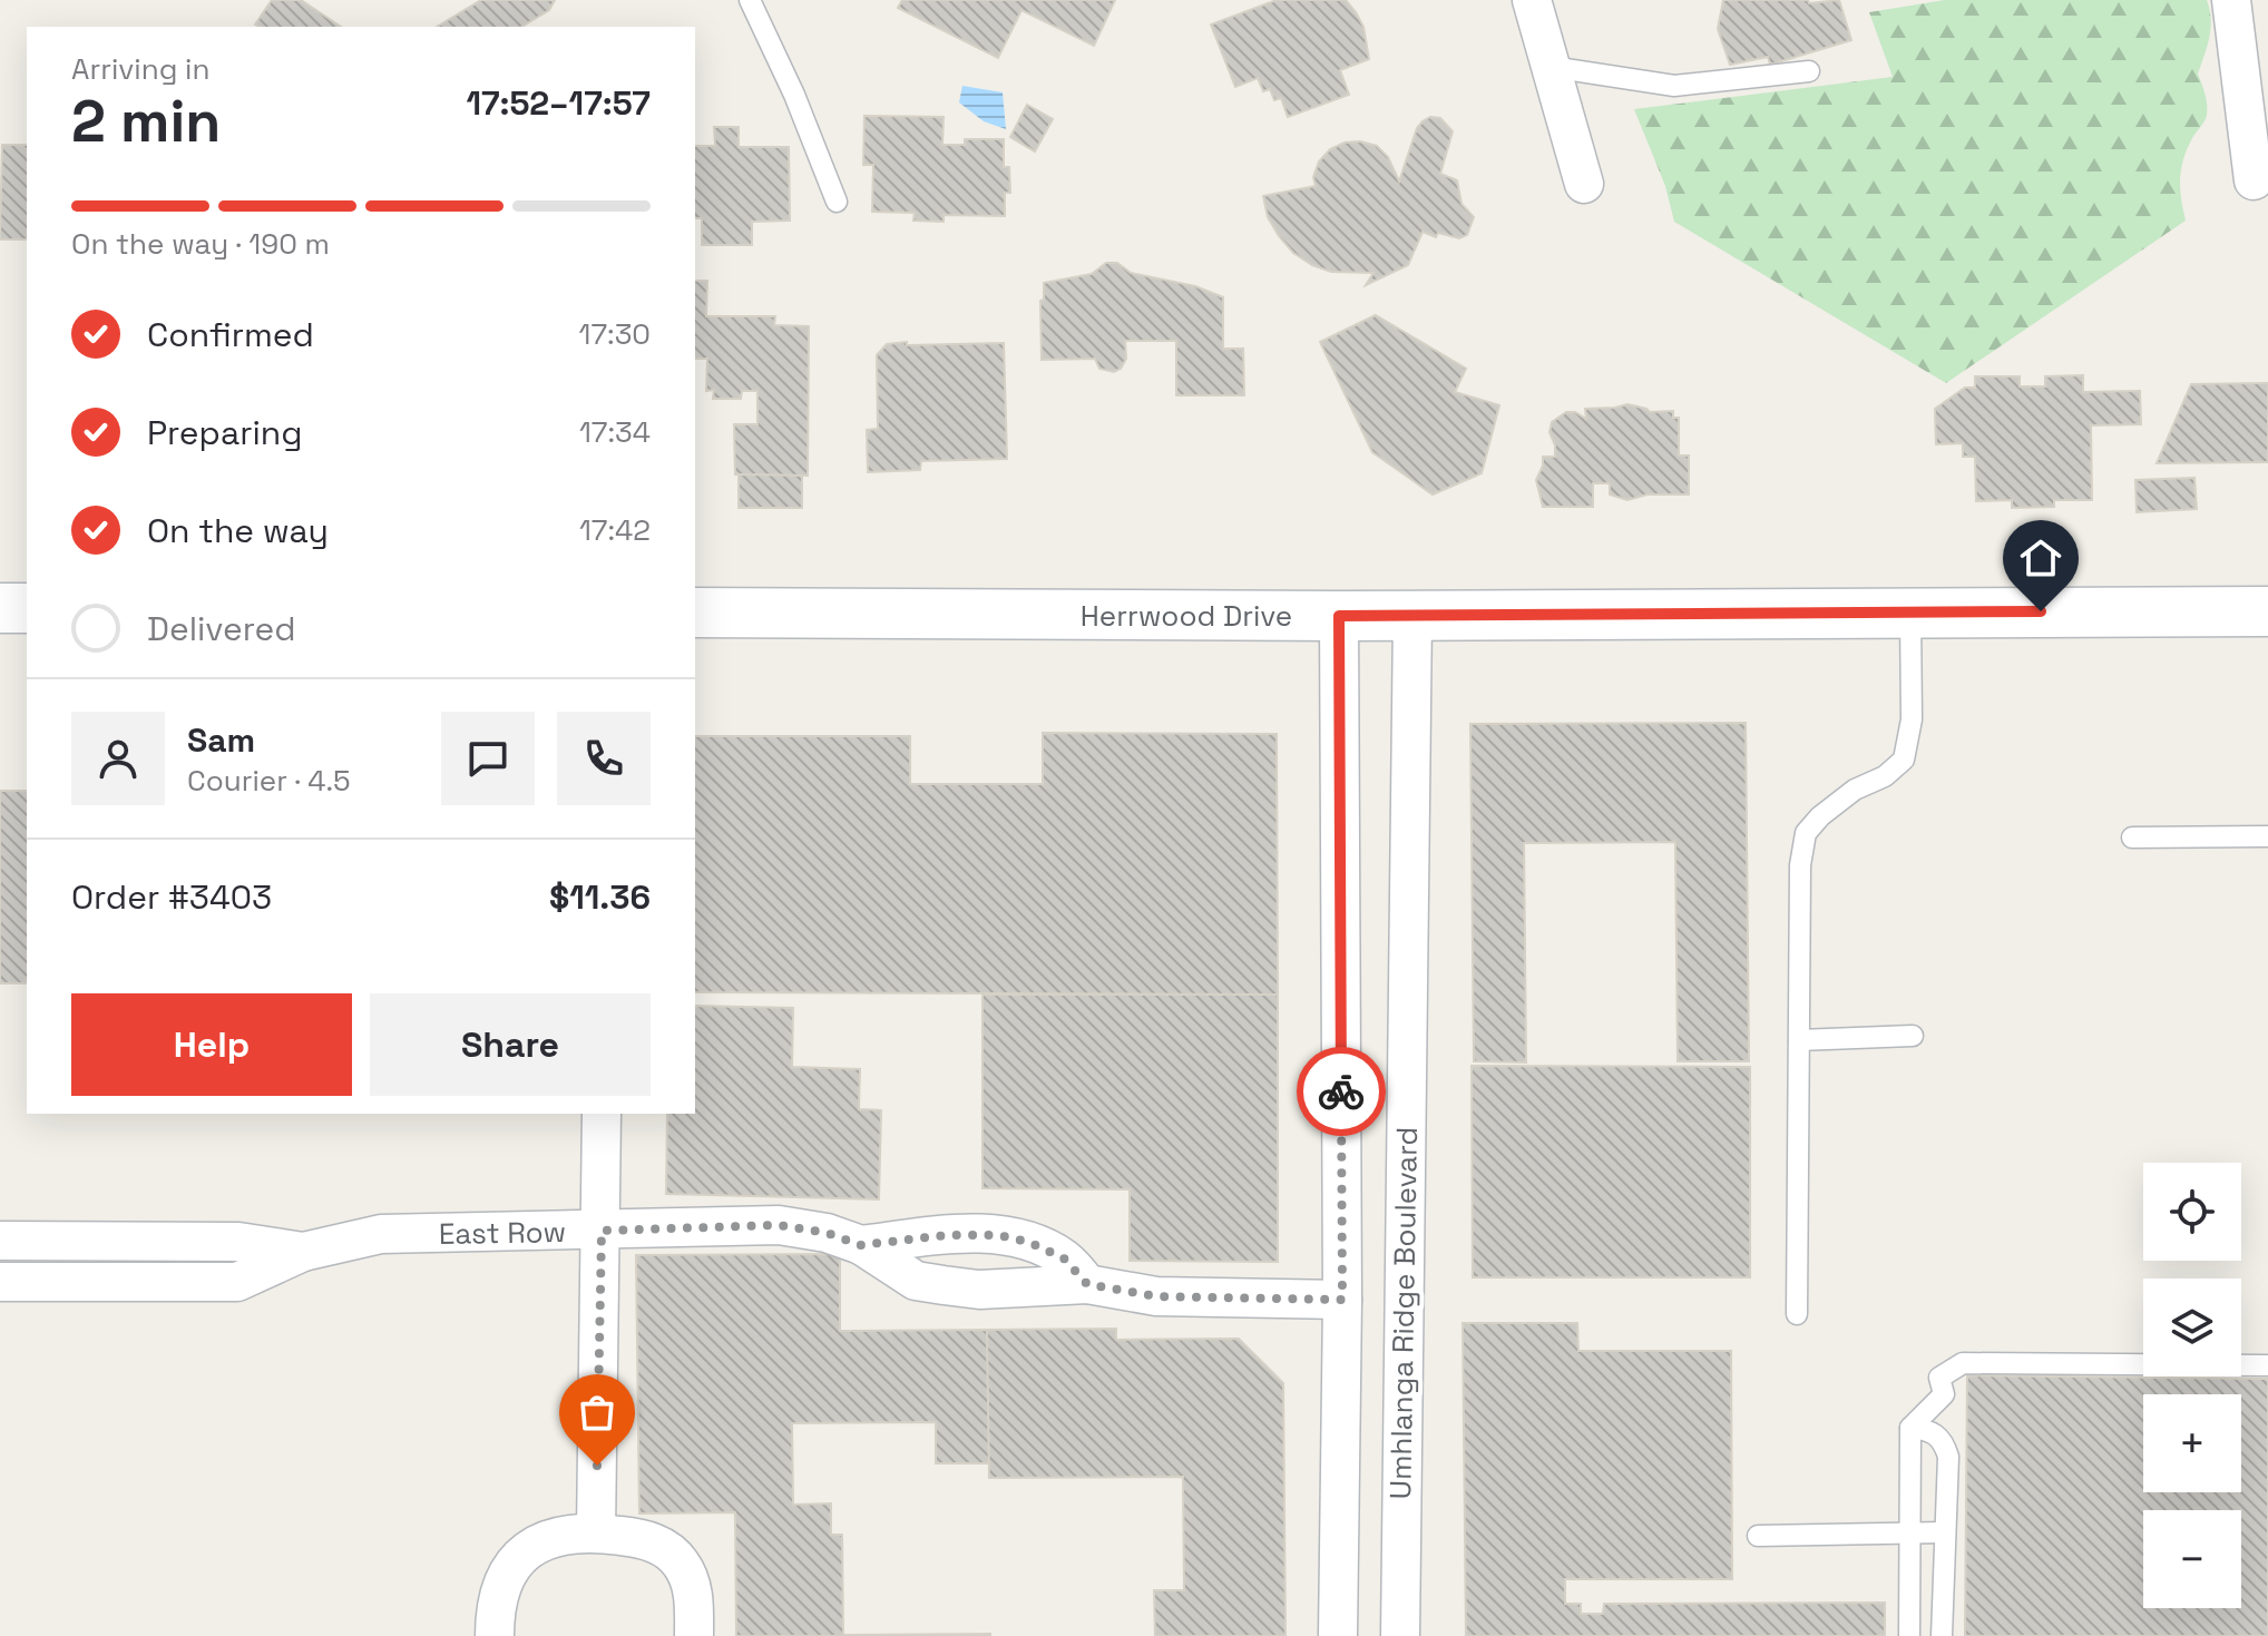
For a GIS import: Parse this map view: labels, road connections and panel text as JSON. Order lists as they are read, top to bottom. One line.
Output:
{"streets":{"street":["Herrwood Drive","East Row","Umhlanga Ridge Boulevard"]},"crossings":[["Herrwood Drive","Umhlanga Ridge Boulevard"],["East Row","Umhlanga Ridge Boulevard"]],"page":{"heading":["2 min","Arriving in","17:52–17:57"],"panel":["Sam","Courier · 4.5","Order #3403","$11.36"],"bar":"On the way · 190 m","list":[["Confirmed","17:30"],["Preparing","17:34"],["On the way","17:42"],"Delivered"],"buttons":["Help","Share"],"map_buttons":["+","−"]}}
